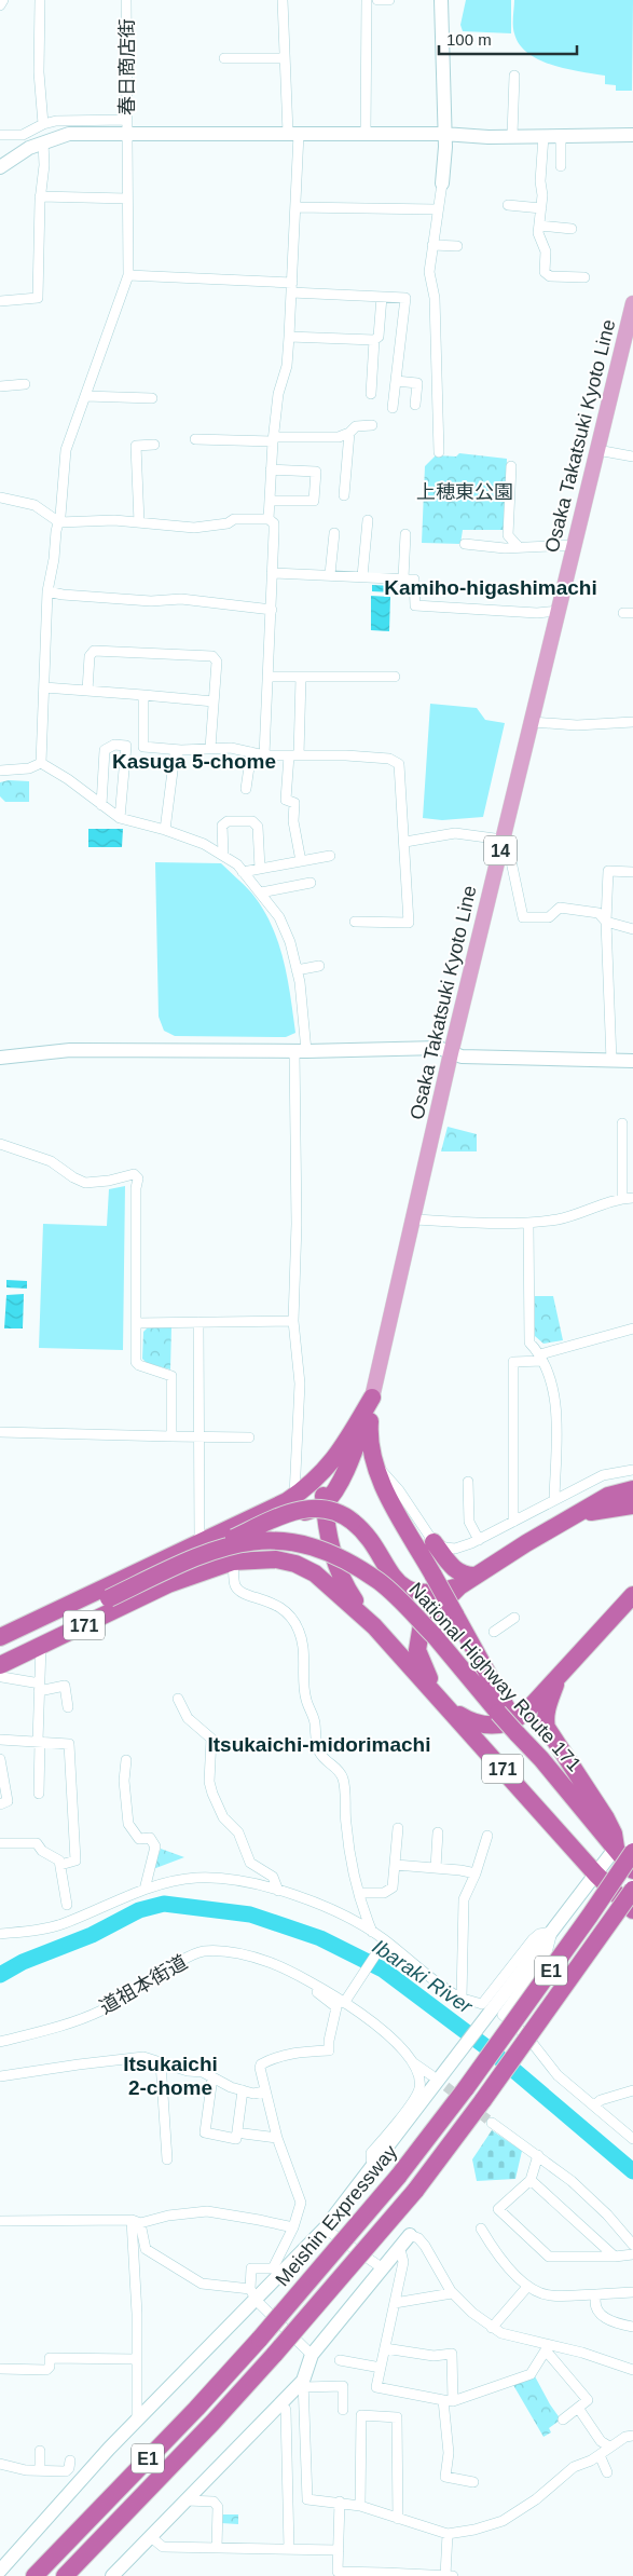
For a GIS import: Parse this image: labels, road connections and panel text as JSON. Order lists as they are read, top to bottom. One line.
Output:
{"streets":{"highway":["171","National Highway Route 171","E1","Meishin Expressway"],"main road":["Osaka Takatsuki Kyoto Line","14"],"street":["春日商店街","道祖本街道"]},"crossings":[["National Highway Route 171","Meishin Expressway"]],"districts":["Kamiho-higashimachi","Kasuga 5-chome","Itsukaichi-midorimachi","Itsukaichi 2-chome"],"water":["Ibaraki River"],"parks":["上穂東公園"],"scale_bar":"100 m"}
